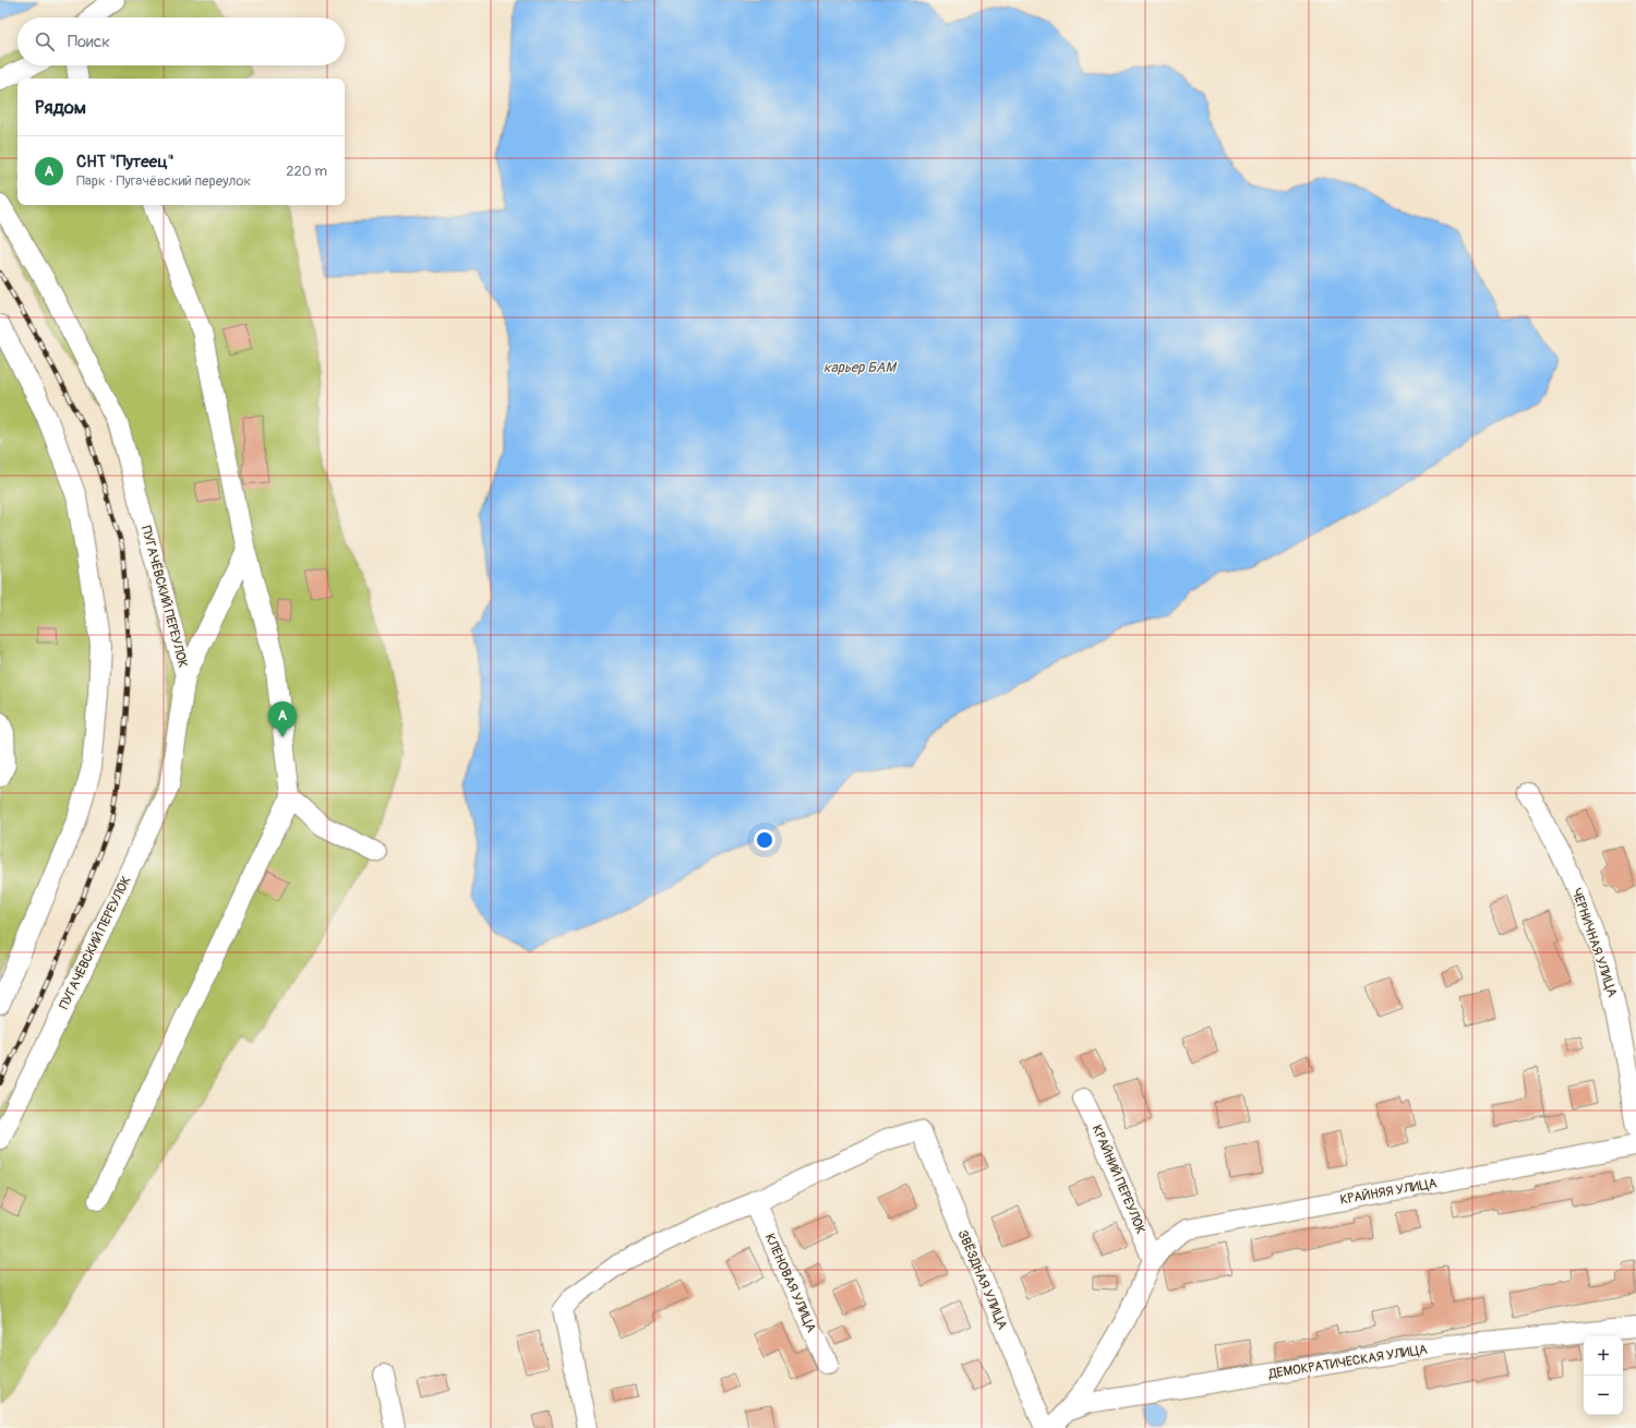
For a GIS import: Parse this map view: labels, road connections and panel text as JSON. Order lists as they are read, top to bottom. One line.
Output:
{"streets":{"street":["ПУГАЧЁВСКИЙ ПЕРЕУЛОК","ЧЕРНИЧНАЯ УЛИЦА","КРАЙНИЙ ПЕРЕУЛОК","КРАЙНЯЯ УЛИЦА","ЗВЁЗДНАЯ УЛИЦА","КЛЕНОВАЯ УЛИЦА","ДЕМОКРАТИЧЕСКАЯ УЛИЦА"]},"crossings":[["КРАЙНИЙ ПЕРЕУЛОК","КРАЙНЯЯ УЛИЦА"],["КРАЙНЯЯ УЛИЦА","ДЕМОКРАТИЧЕСКАЯ УЛИЦА"],["ЗВЁЗДНАЯ УЛИЦА","КЛЕНОВАЯ УЛИЦА"]],"water":["карьер БАМ"],"page":{"search":"Поиск","heading":"Рядом","list":[{"mark":"A","name":"СНТ \"Путеец\"","note":"Парк · Пугачёвский переулок","value":"220 m"}],"pins":"A","map_buttons":["+","−"]}}
